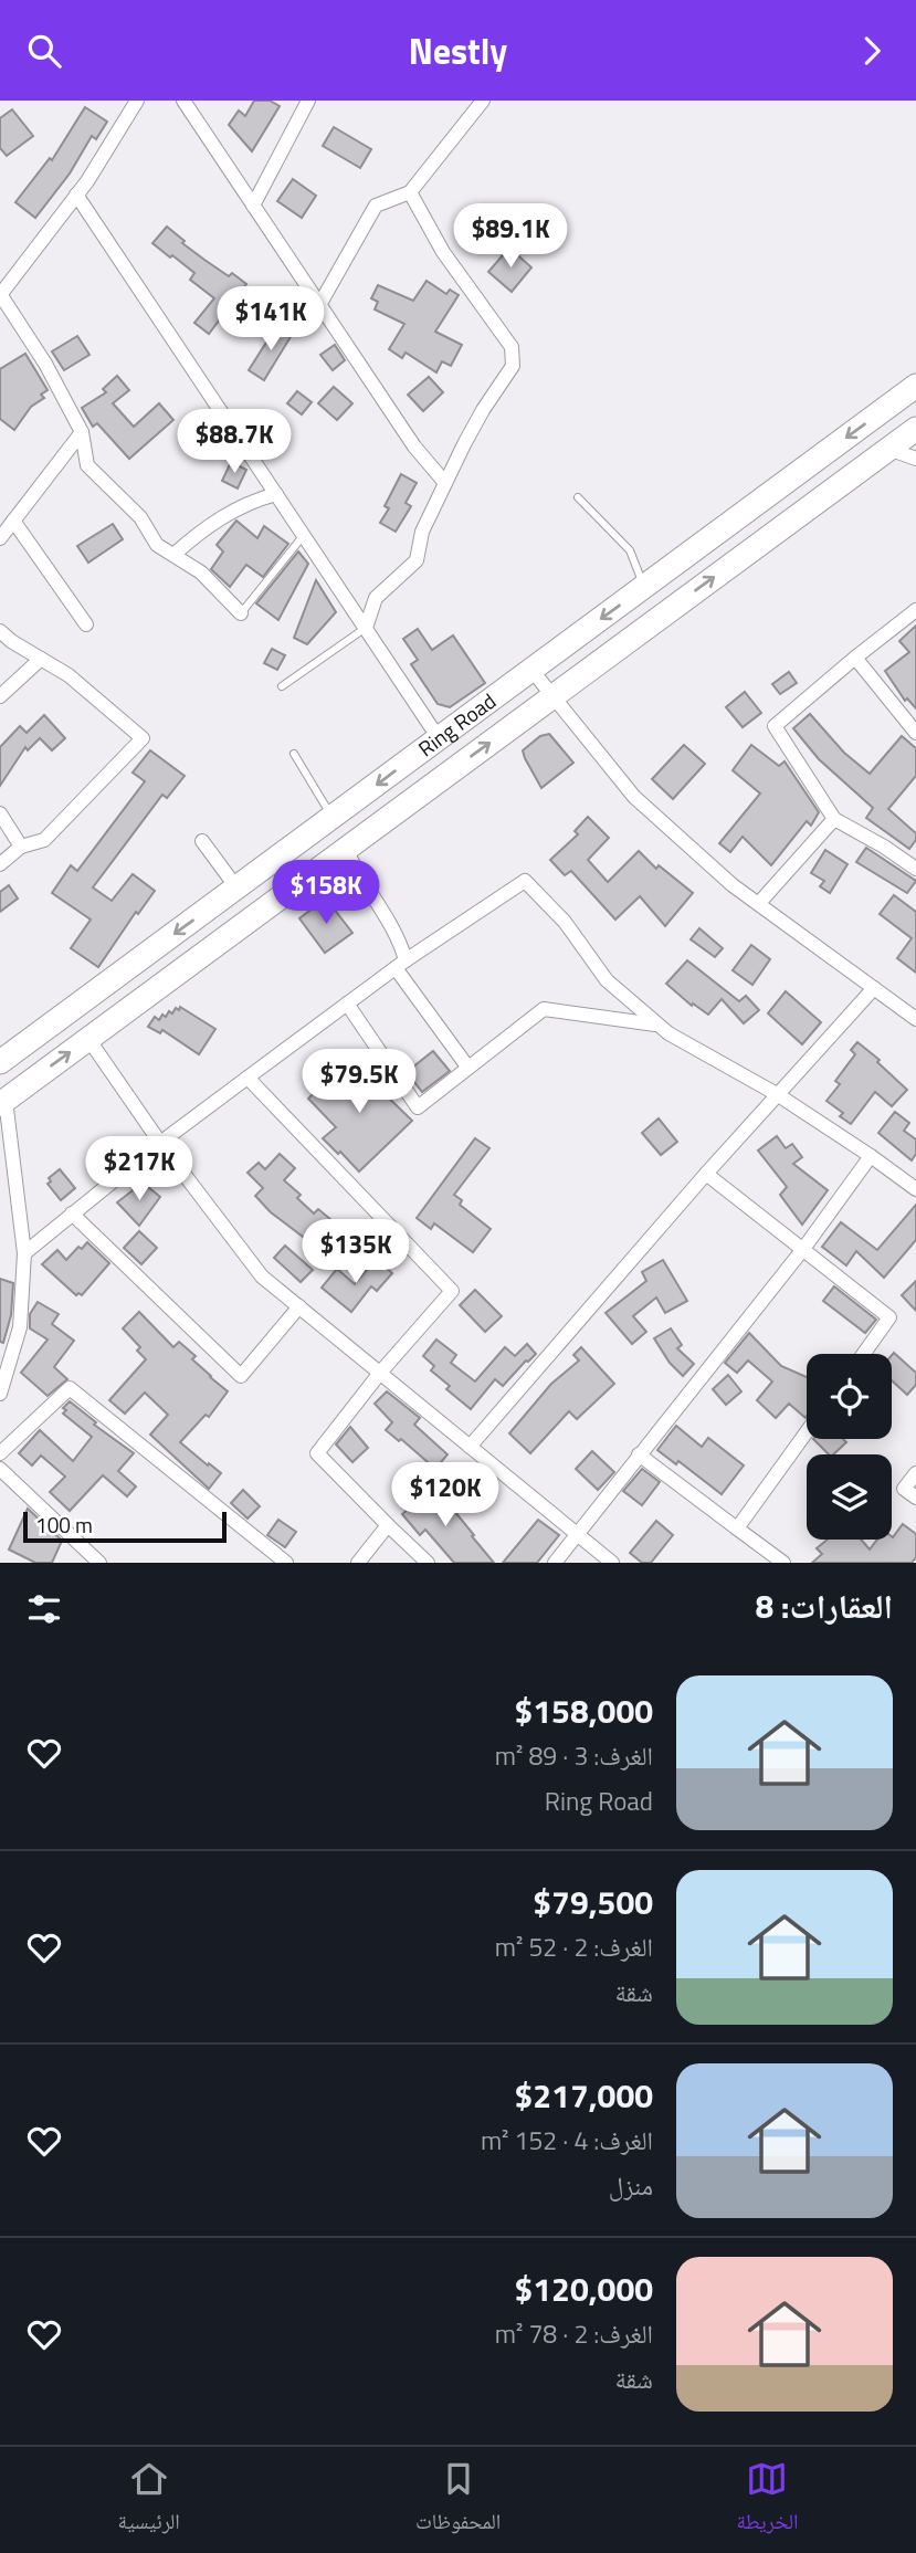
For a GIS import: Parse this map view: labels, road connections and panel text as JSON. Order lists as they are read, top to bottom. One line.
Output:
{"streets":{"main road":["Ring Road"]},"scale_bar":"100 m","page":{"header":"Nestly","price":["$89.1K","$141K","$88.7K","$158K","$79.5K","$217K","$135K","$120K"],"scale":"100 m","heading":"العقارات: 8","list":[{"name":"$158,000","note":"الغرف: 3 · 89 m² · Ring Road"},{"name":"$79,500","note":"الغرف: 2 · 52 m² · شقة"},{"name":"$217,000","note":"الغرف: 4 · 152 m² · منزل"},{"name":"$120,000","note":"الغرف: 2 · 78 m² · شقة"}],"tabs":["الخريطة","المحفوظات","الرئيسية"]}}
